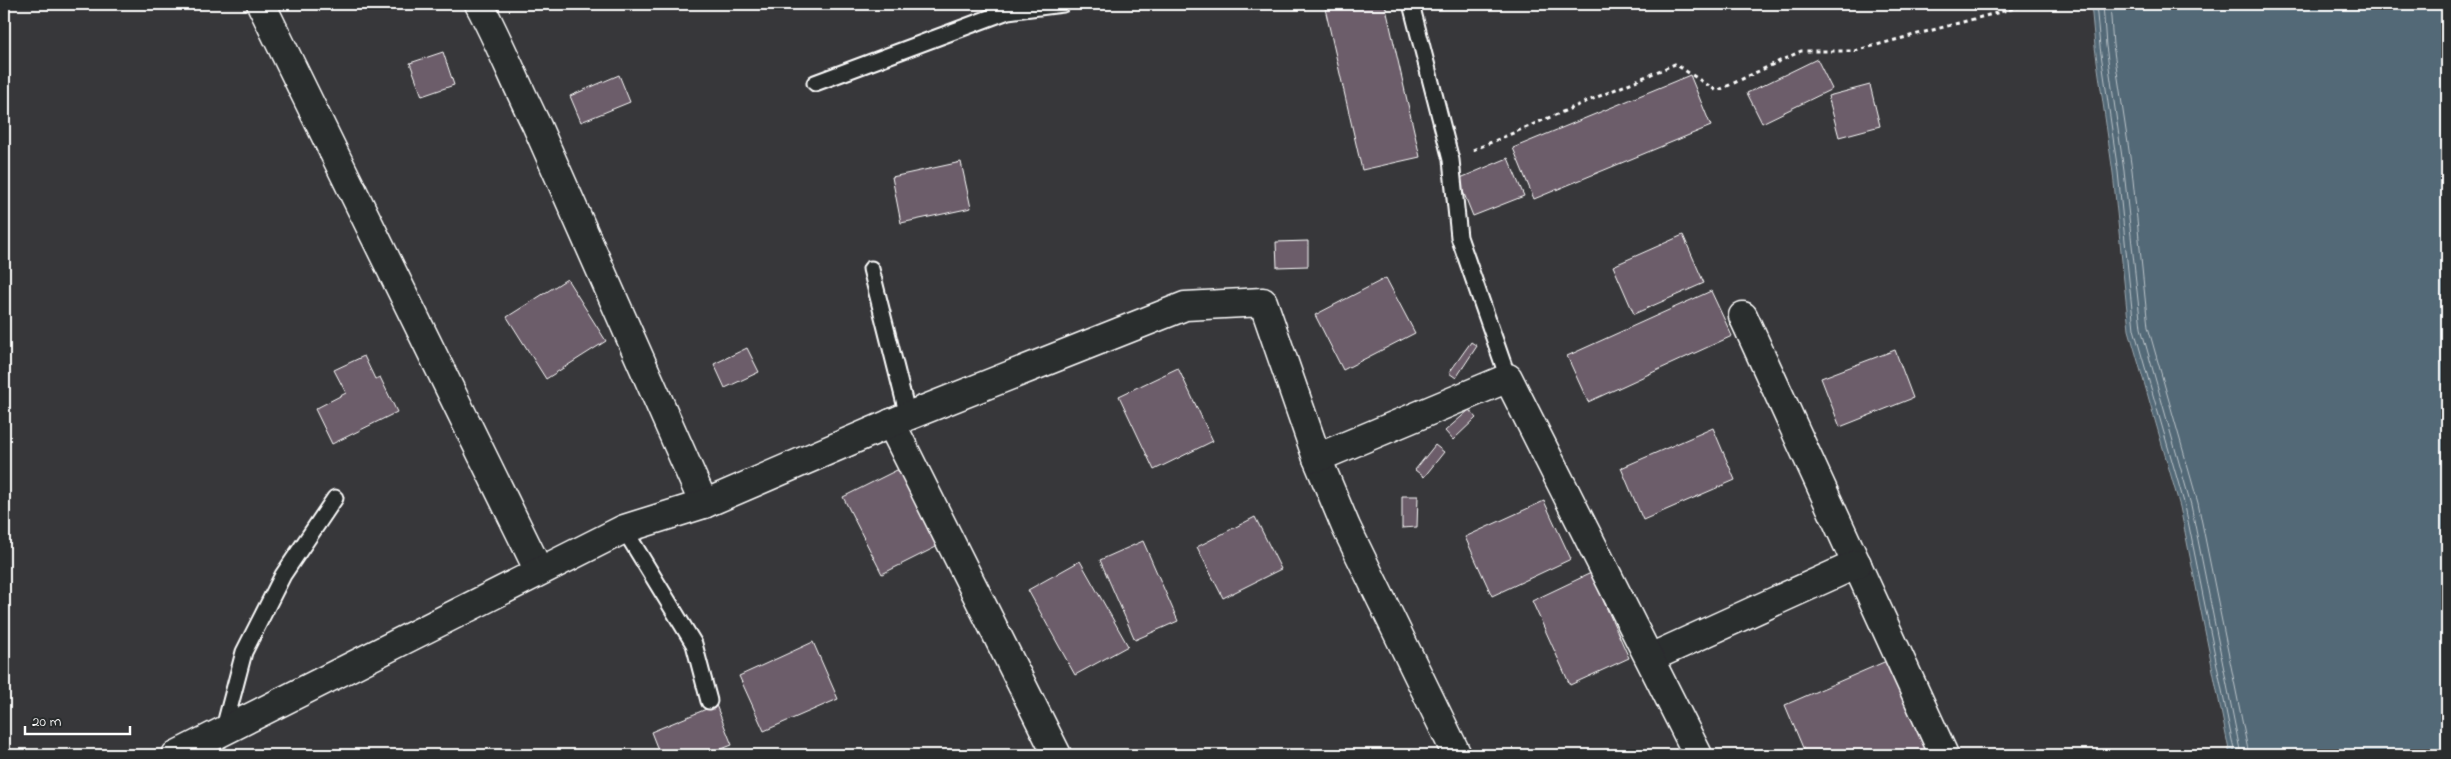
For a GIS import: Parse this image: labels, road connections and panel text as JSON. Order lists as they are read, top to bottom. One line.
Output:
{"scale_bar":"20 m"}
